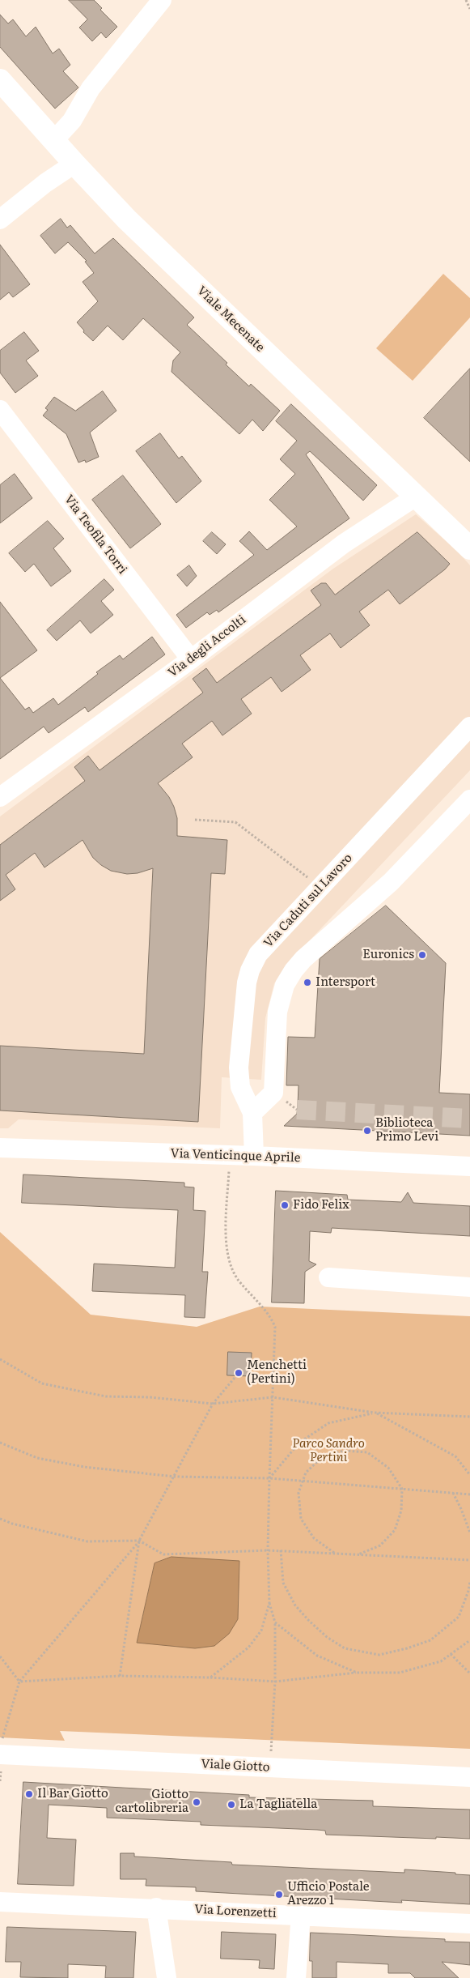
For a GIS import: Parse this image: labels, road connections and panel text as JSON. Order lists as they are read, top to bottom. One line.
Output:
{"streets":{"main road":["Viale Mecenate"],"street":["Via Teofila Torri","Via degli Accolti","Via Caduti sul Lavoro","Via Venticinque Aprile","Viale Giotto","Via Lorenzetti"]},"crossings":[["Viale Mecenate","Via degli Accolti"],["Via Teofila Torri","Via degli Accolti"],["Via Caduti sul Lavoro","Via Venticinque Aprile"]],"parks":["Parco Sandro Pertini"],"places":["Euronics","Intersport","Biblioteca Primo Levi","Fido Felix","Menchetti (Pertini)","Il Bar Giotto","Giotto cartolibreria","La Tagliatella","Ufficio Postale Arezzo 1"]}
